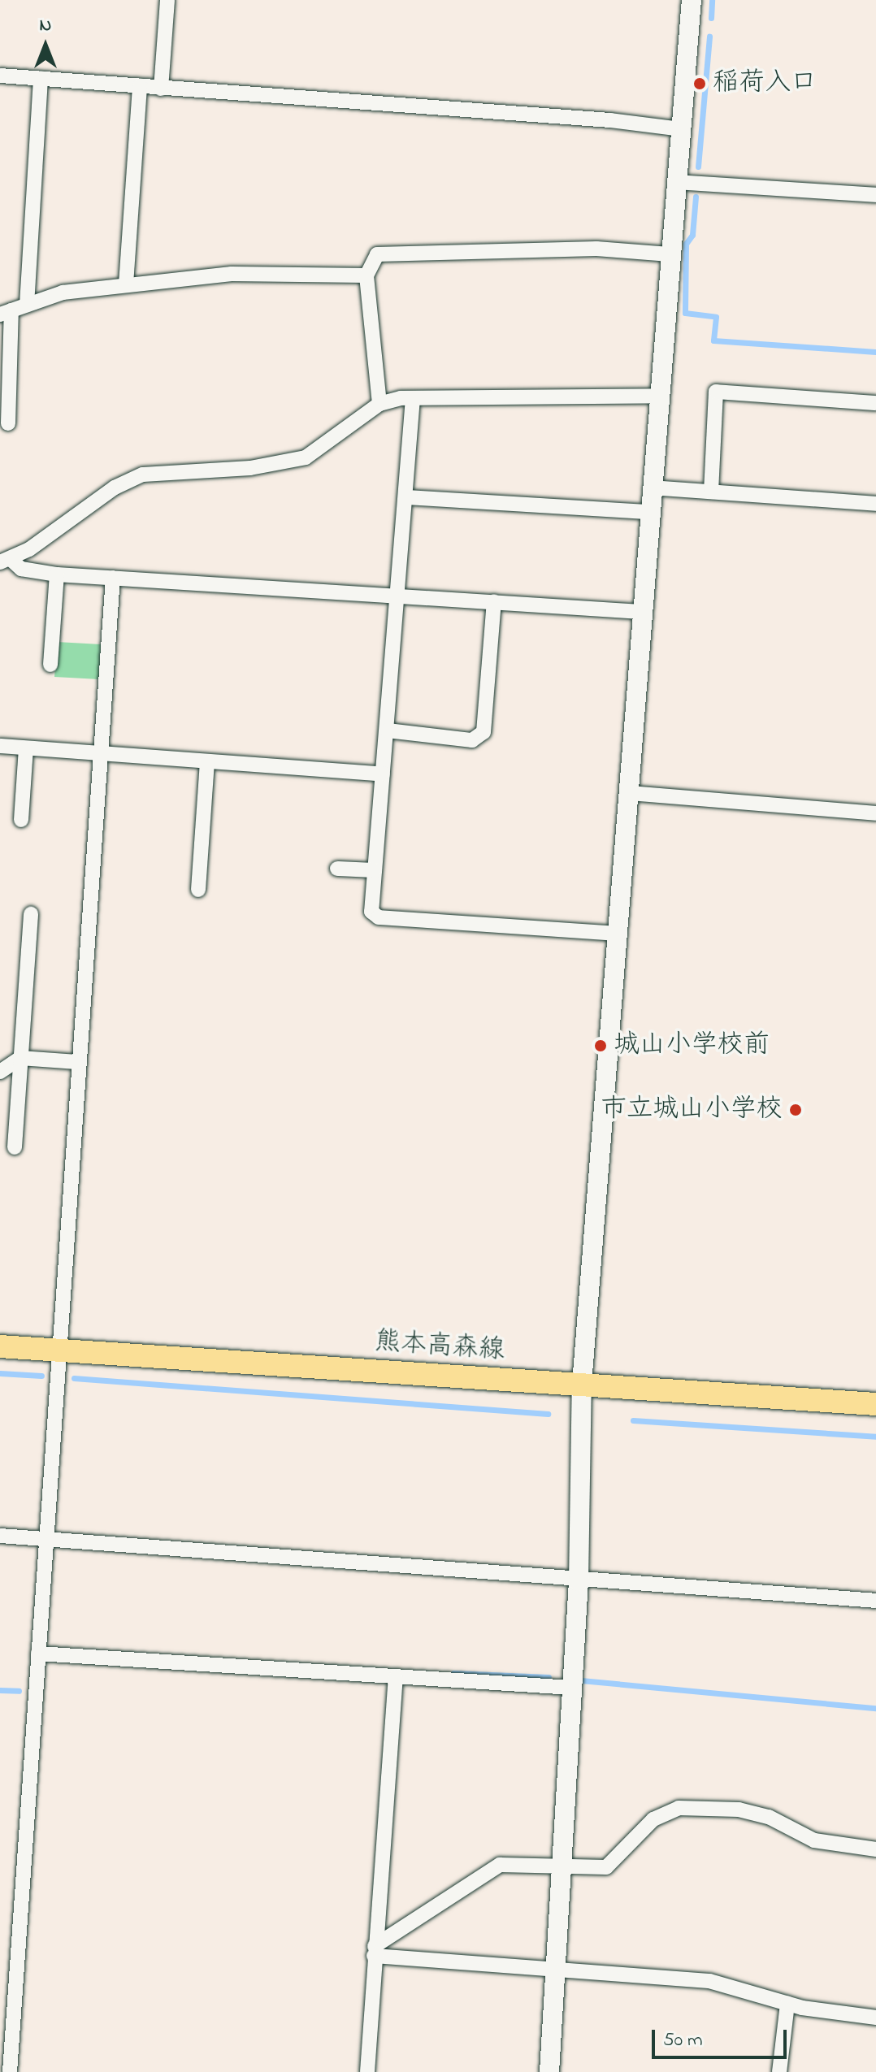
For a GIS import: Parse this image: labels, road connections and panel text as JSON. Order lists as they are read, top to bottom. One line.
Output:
{"streets":{"main road":["熊本高森線"]},"places":["稲荷入口","城山小学校前","市立城山小学校"],"scale_bar":"50 m","north":"top"}
